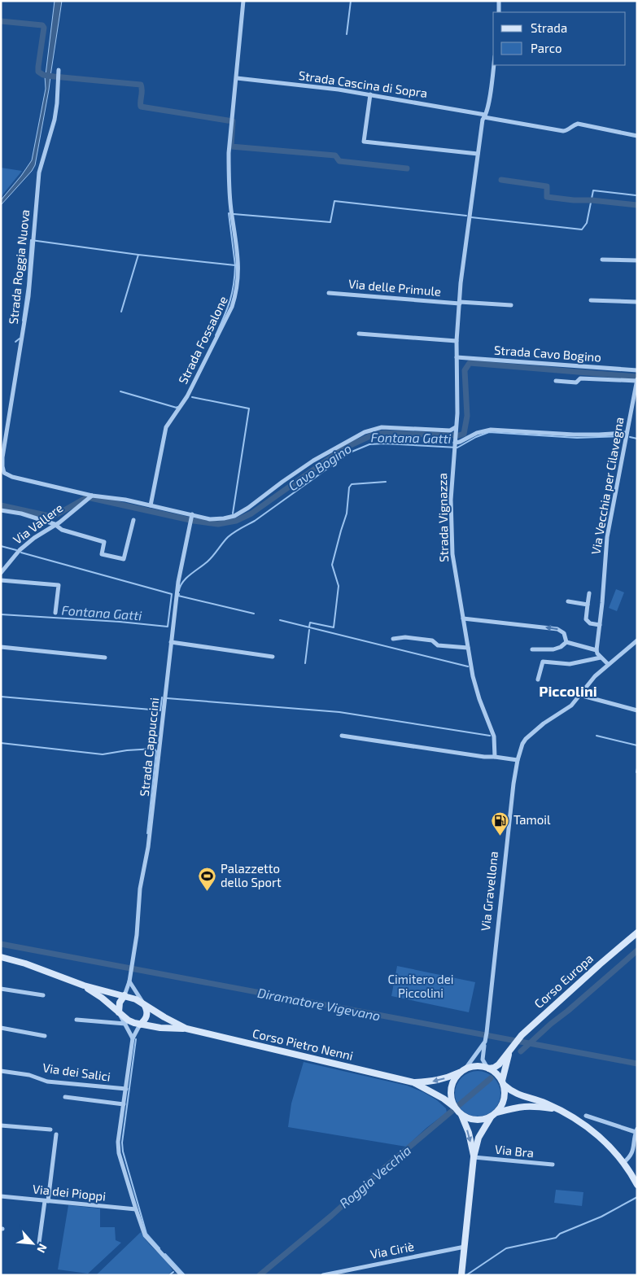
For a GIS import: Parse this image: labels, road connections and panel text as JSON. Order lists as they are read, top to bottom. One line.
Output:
{"streets":{"main road":["Corso Europa","Corso Pietro Nenni"],"street":["Strada Cascina di Sopra","Strada Roggia Nuova","Via delle Primule","Strada Fossalone","Strada Cavo Bogino","Via Vecchia per Cilavegna","Strada Vignazza","Via Vallere","Strada Cappuccini","Via Gravellona","Via dei Salici","Via Bra","Via dei Pioppi","Via Ciriè"]},"crossings":[["Strada Cascina di Sopra","Strada Fossalone"],["Strada Cascina di Sopra","Strada Vignazza"],["Strada Roggia Nuova","Via Vallere"],["Via delle Primule","Strada Vignazza"],["Strada Cavo Bogino","Strada Vignazza"],["Strada Cappuccini","Corso Pietro Nenni"],["Via Gravellona","Corso Europa"],["Via Gravellona","Corso Pietro Nenni"],["Corso Europa","Corso Pietro Nenni"]],"districts":["Piccolini"],"water":["Fontana Gatti","Cavo Bogino","Diramatore Vigevano","Roggia Vecchia"],"parks":["Cimitero dei Piccolini"],"places":{"fuel station":["Tamoil"],"sports":["Palazzetto dello Sport"]},"legend":["Strada","Parco"],"north":"bottom right"}
